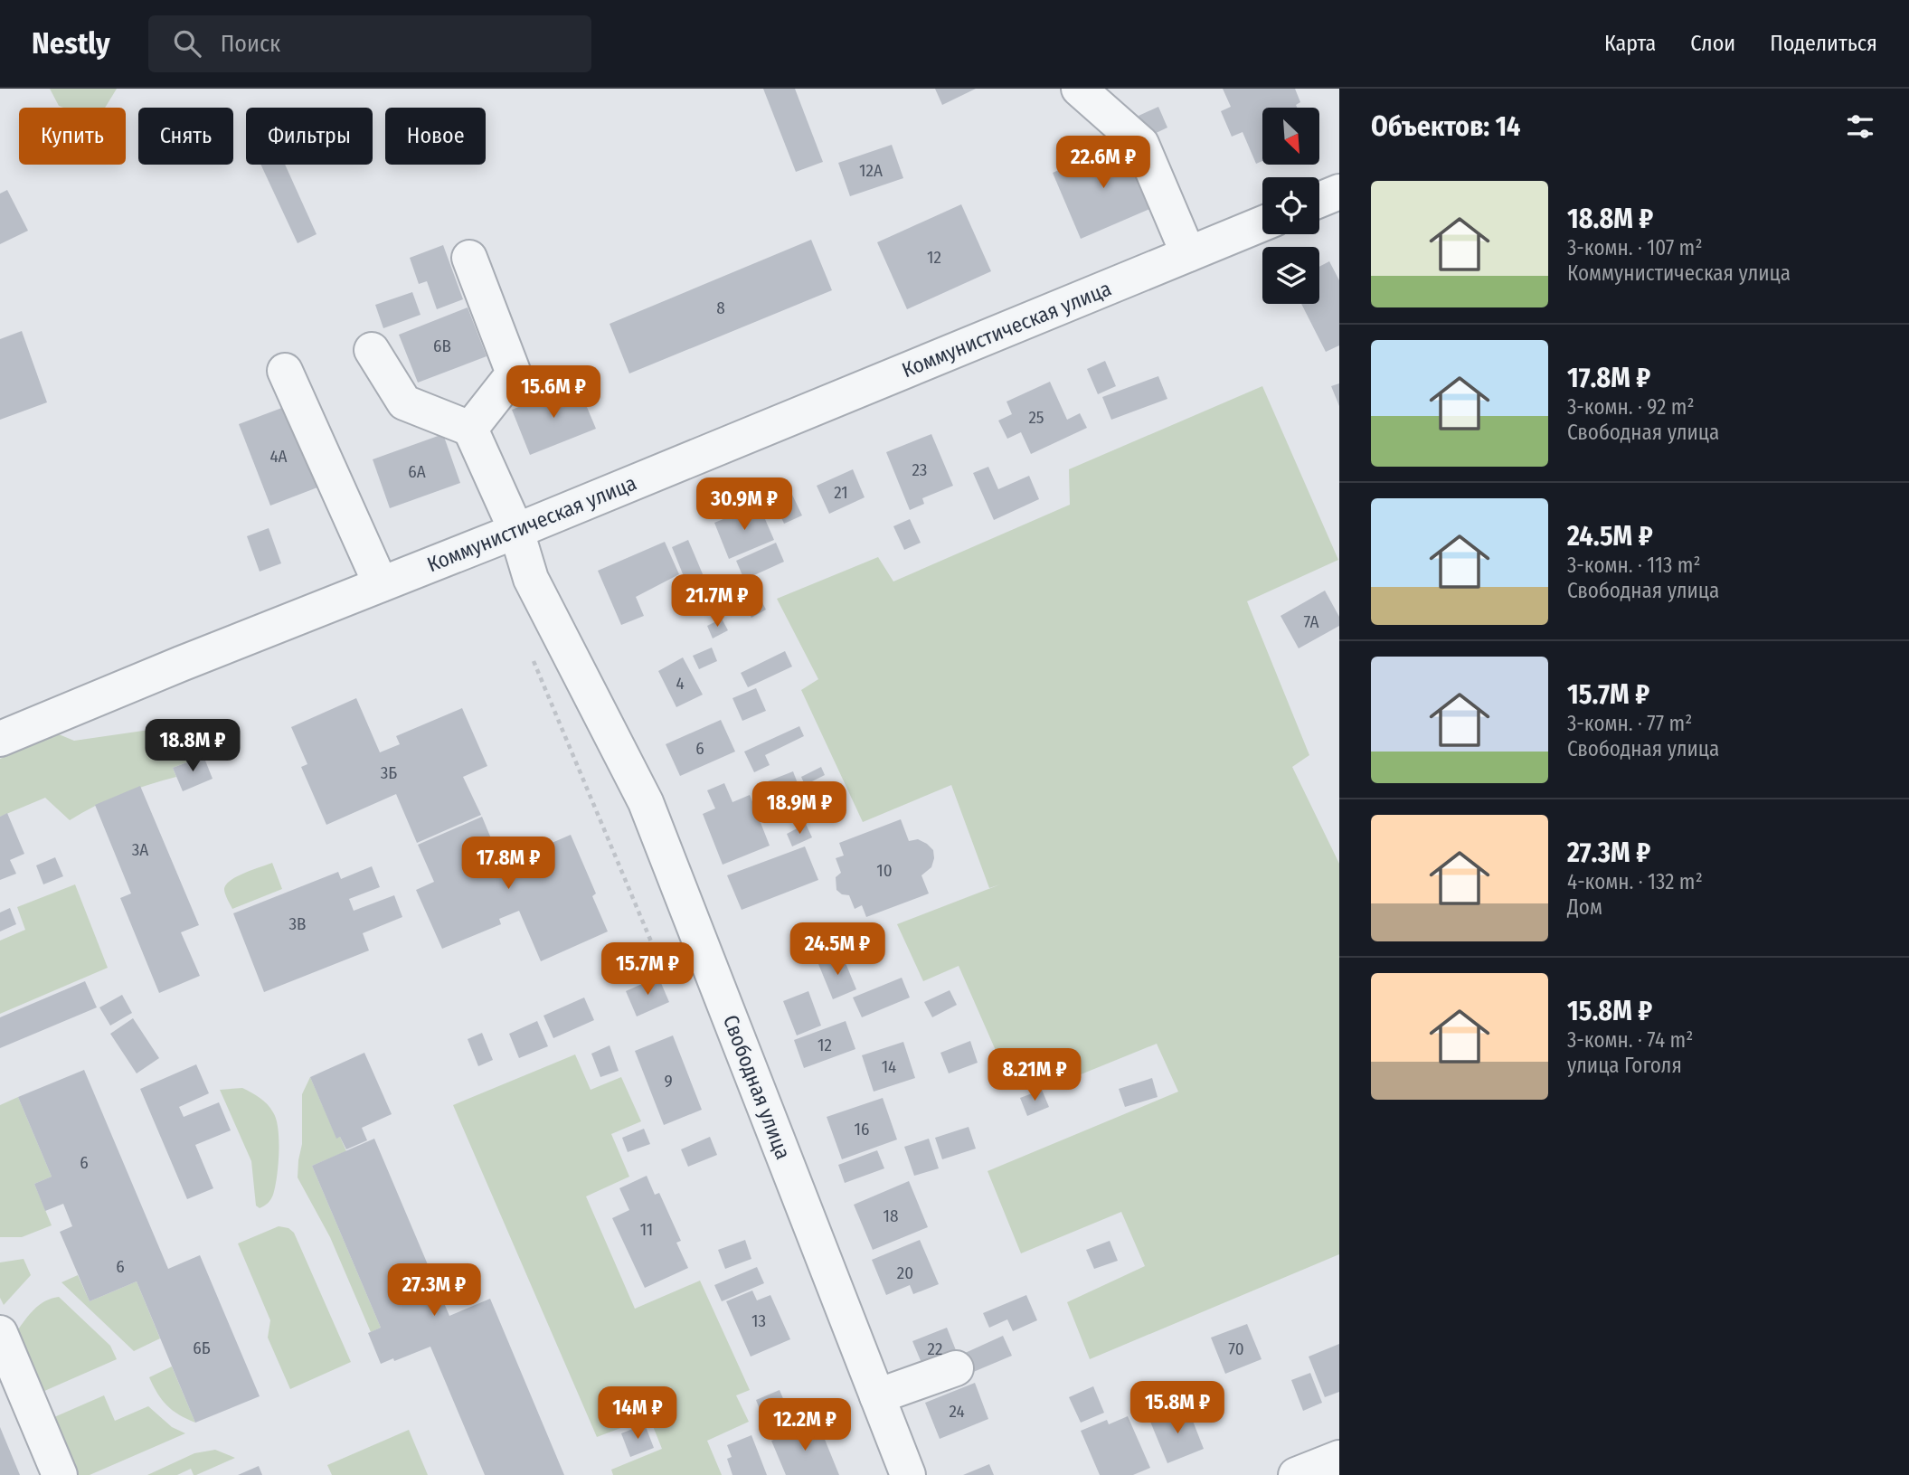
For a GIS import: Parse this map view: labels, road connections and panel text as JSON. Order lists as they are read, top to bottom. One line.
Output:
{"streets":{"street":["Коммунистическая улица","Свободная улица"]},"crossings":[["Коммунистическая улица","Свободная улица"]],"house_numbers":["12А","12","8","6В","25","4А","23","6А","21","7А","4","6","3Б","3А","10","3В","12","14","9","16","6","18","11","6","20","13","6Б","22","70","24"],"north":"bottom right","page":{"header":"Nestly","search":"Поиск","nav":["Карта","Слои","Поделиться"],"heading":"Объектов: 14","chip":["Купить","Снять","Фильтры","Новое"],"price":["22.6M ₽","15.6M ₽","30.9M ₽","21.7M ₽","18.8M ₽","18.9M ₽","17.8M ₽","24.5M ₽","15.7M ₽","8.21M ₽","27.3M ₽","15.8M ₽","14M ₽","12.2M ₽"],"list":[{"name":"18.8M ₽","note":"3-комн. · 107 m² · Коммунистическая улица"},{"name":"17.8M ₽","note":"3-комн. · 92 m² · Свободная улица"},{"name":"24.5M ₽","note":"3-комн. · 113 m² · Свободная улица"},{"name":"15.7M ₽","note":"3-комн. · 77 m² · Свободная улица"},{"name":"27.3M ₽","note":"4-комн. · 132 m² · Дом"},{"name":"15.8M ₽","note":"3-комн. · 74 m² · улица Гоголя"}]}}
